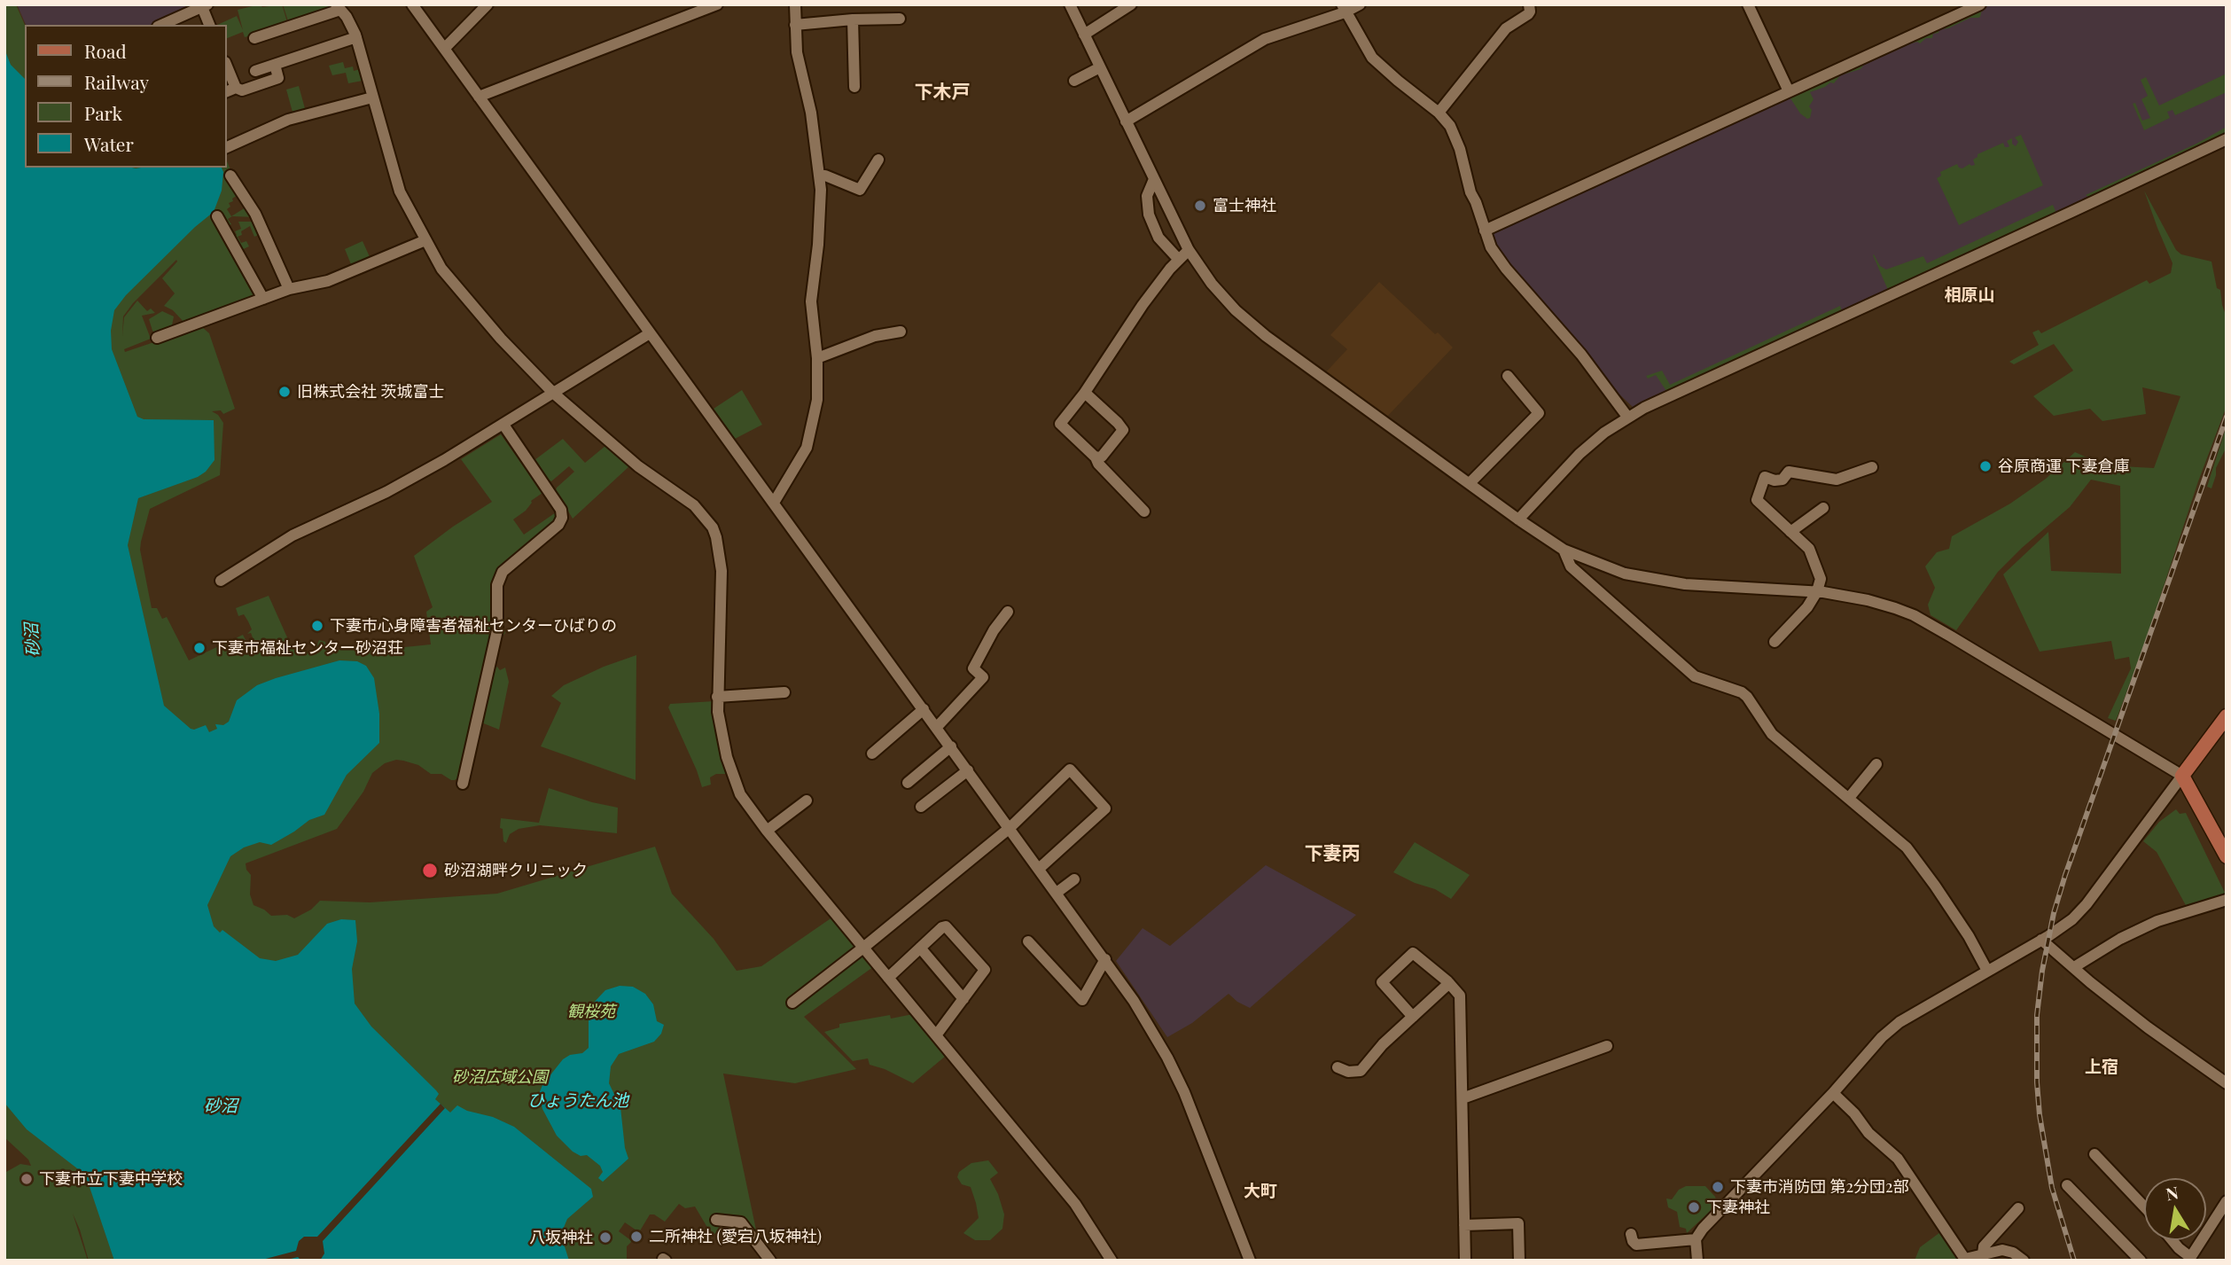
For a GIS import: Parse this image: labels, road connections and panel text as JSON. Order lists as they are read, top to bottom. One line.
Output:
{"districts":["下木戸","相原山","下妻丙","上宿","大町"],"water":["砂沼","ひょうたん池"],"parks":["観桜苑","砂沼広域公園"],"places":["富士神社","旧株式会社 茨城富士","谷原商運 下妻倉庫","下妻市心身障害者福祉センターひばりの","下妻市福祉センター砂沼荘","砂沼湖畔クリニック","下妻市立下妻中学校","下妻市消防団 第2分団2部","下妻神社","二所神社 (愛宕八坂神社)","八坂神社"],"legend":["Road","Railway","Park","Water"],"north":"top"}
